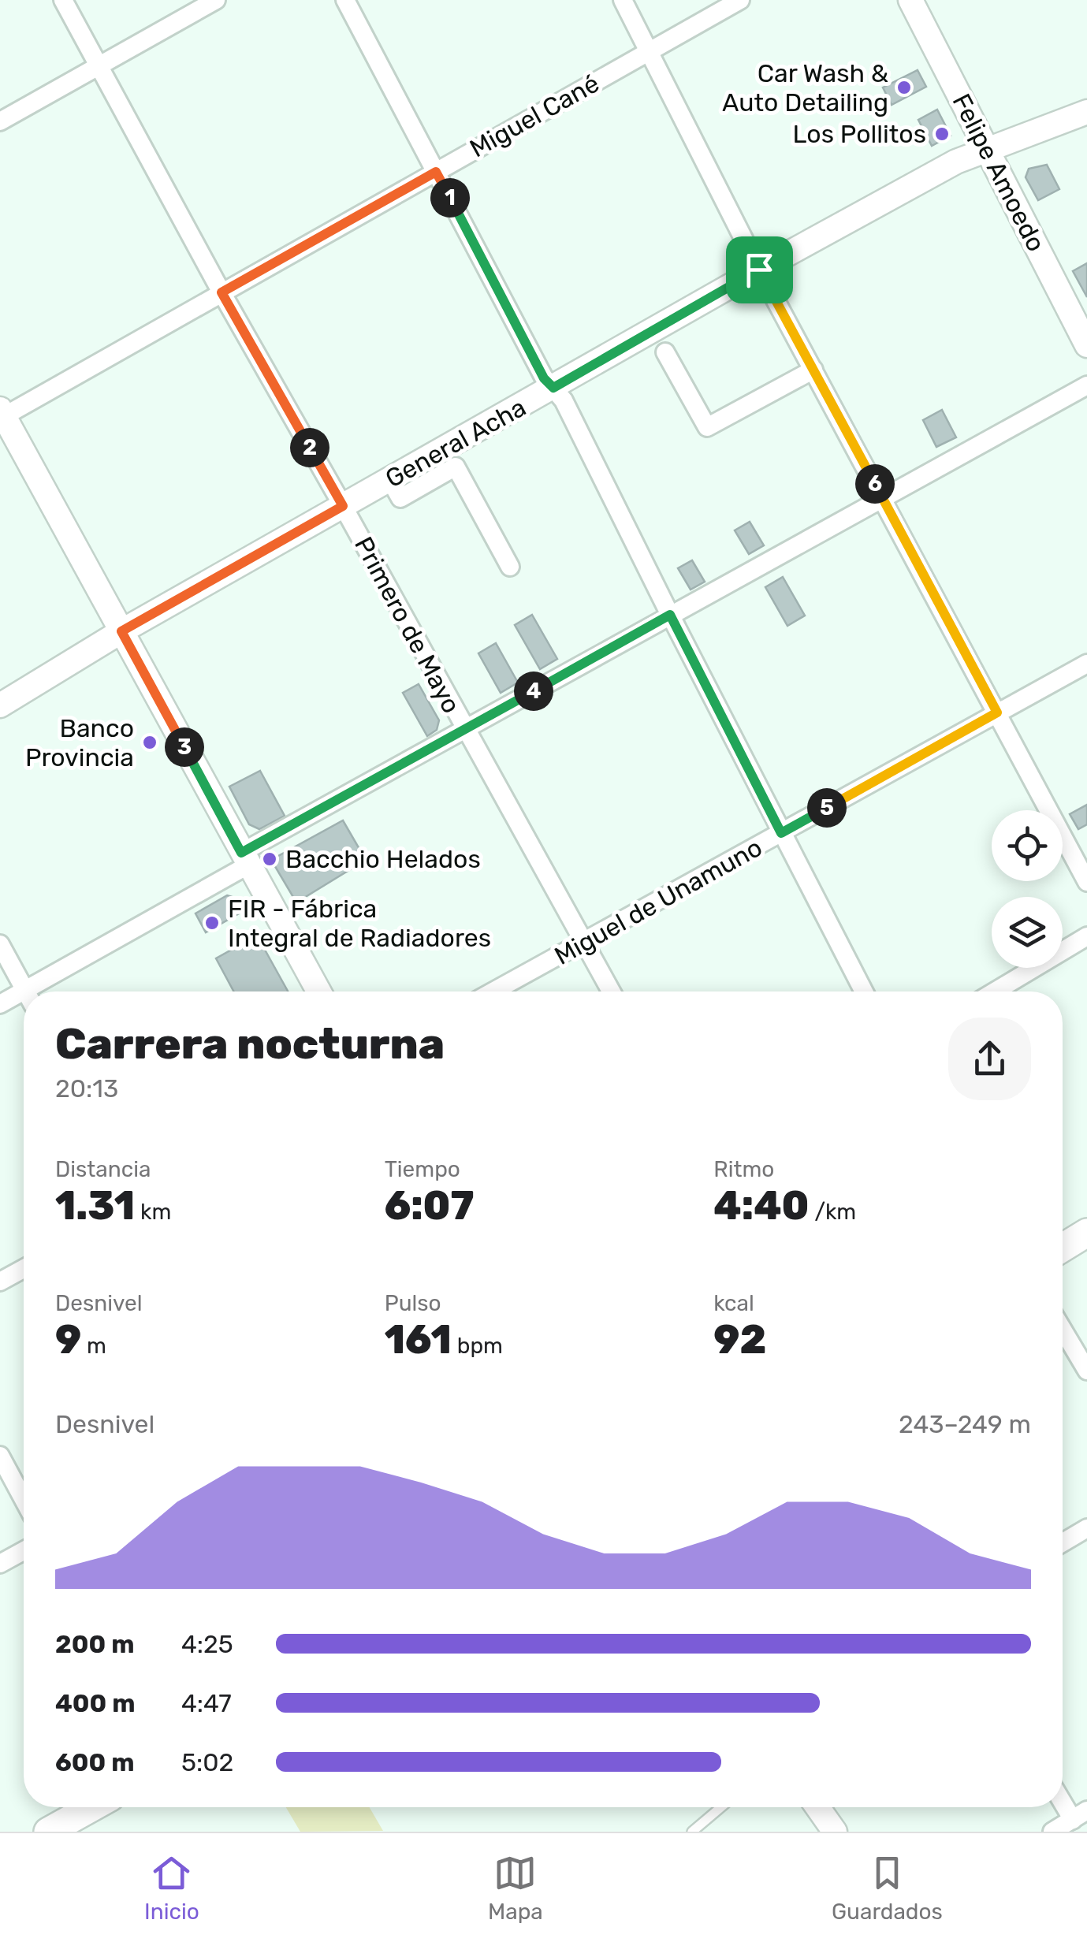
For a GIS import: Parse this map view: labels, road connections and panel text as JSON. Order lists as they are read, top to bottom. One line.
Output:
{"streets":{"street":["Miguel Cané","Felipe Amoedo","General Acha","Primero de Mayo","Miguel de Unamuno"]},"crossings":[["Miguel Cané","Primero de Mayo"],["Felipe Amoedo","General Acha"],["General Acha","Primero de Mayo"],["Primero de Mayo","Miguel de Unamuno"]],"places":["Car Wash & Auto Detailing","Los Pollitos","Banco Provincia","Bacchio Helados","FIR - Fábrica Integral de Radiadores"],"page":{"pins":["1","2","6","4","3","5"],"heading":["Carrera nocturna","20:13"],"stats":[["Distancia","1.31 km"],["Tiempo","6:07"],["Ritmo","4:40 /km"],["Desnivel","9 m"],["Pulso","161 bpm"],["kcal","92"]],"chart":["Desnivel","243–249 m"],"list":[{"name":"200 m","note":"4:25"},{"name":"400 m","note":"4:47"},{"name":"600 m","note":"5:02"}],"tabs":["Inicio","Mapa","Guardados"]}}
